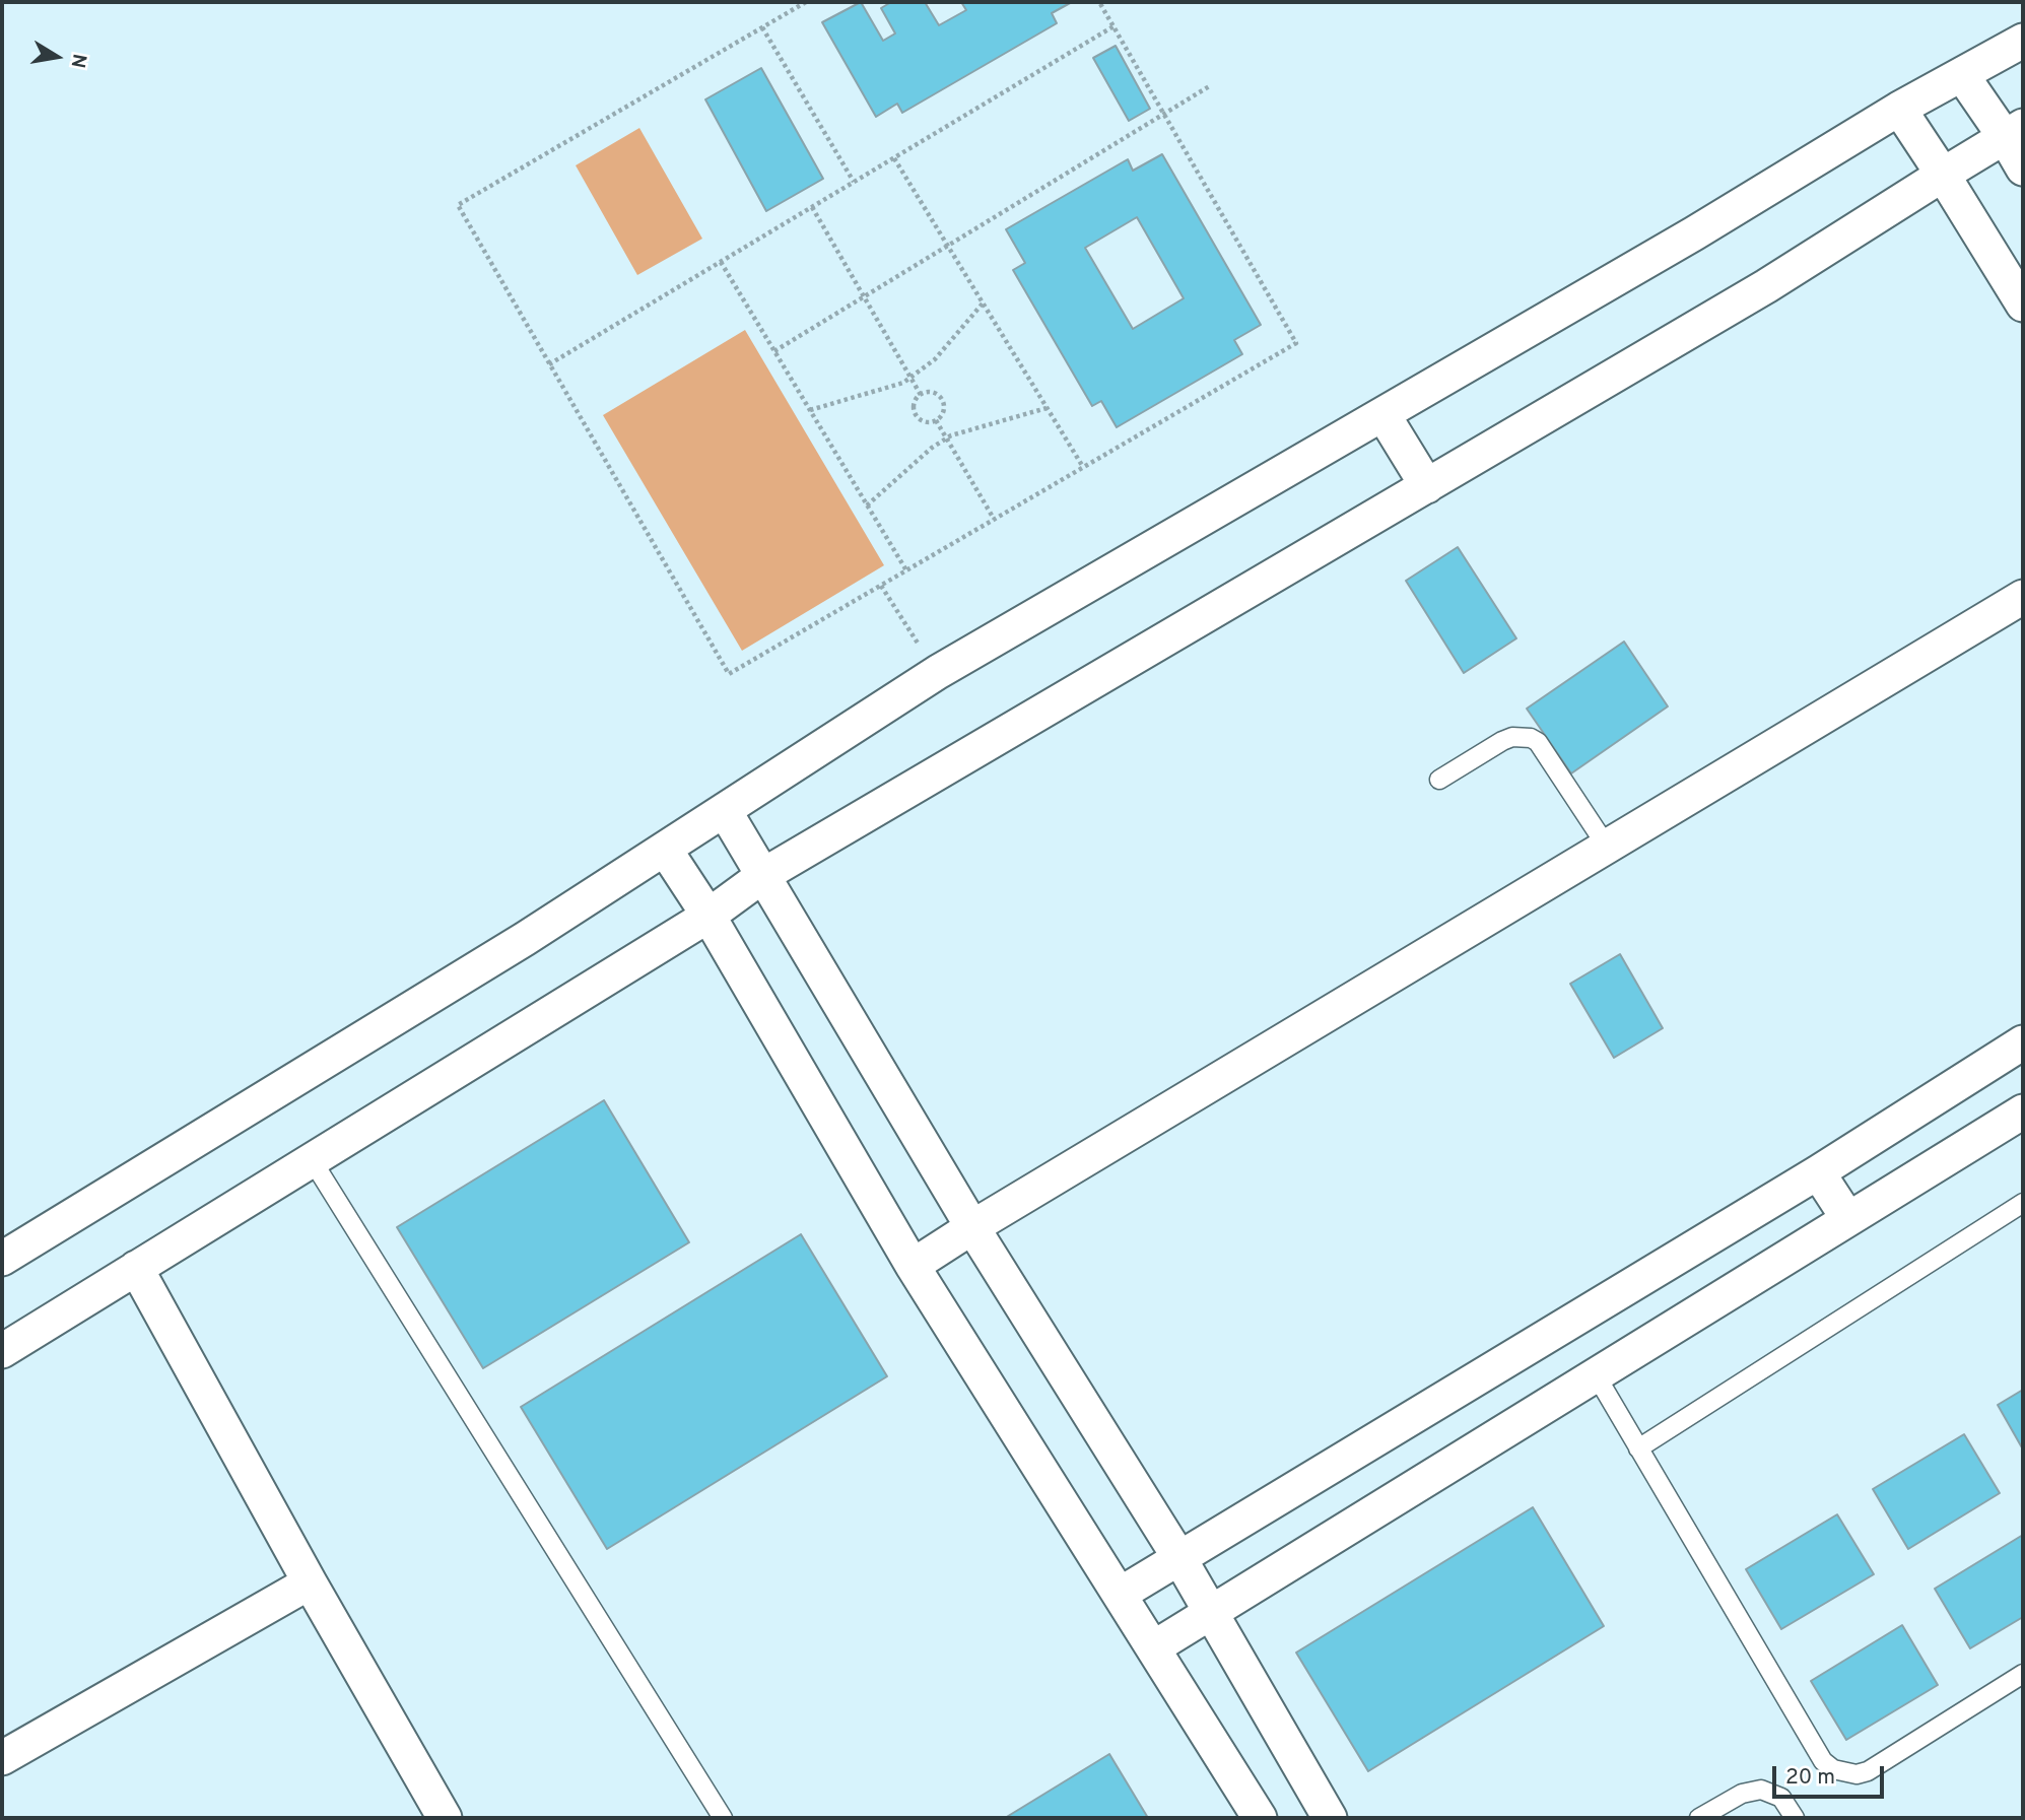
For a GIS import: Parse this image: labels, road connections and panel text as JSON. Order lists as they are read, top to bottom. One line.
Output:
{"scale_bar":"20 m","north":"right"}
